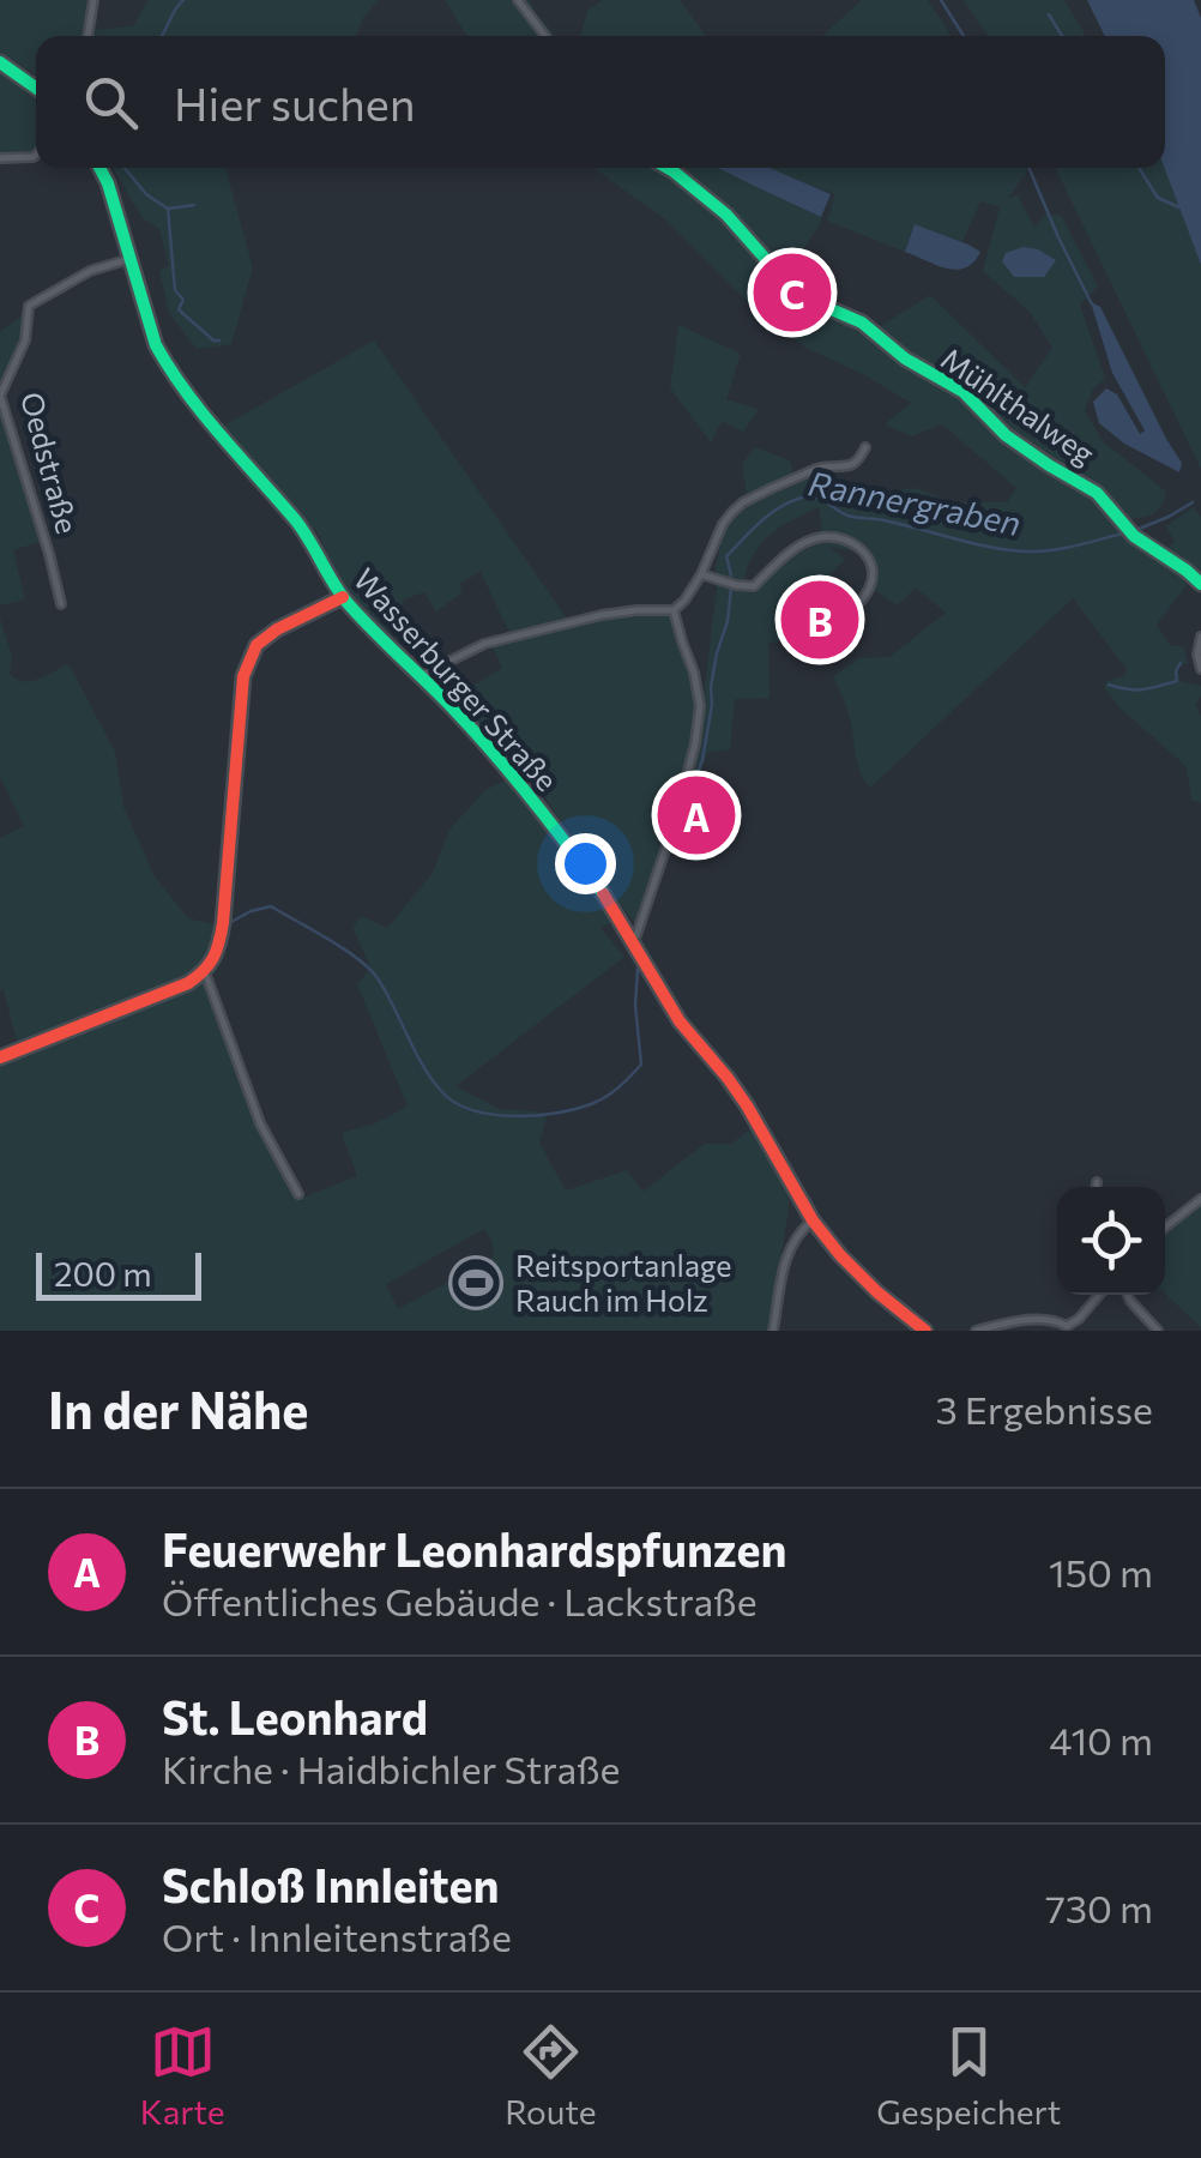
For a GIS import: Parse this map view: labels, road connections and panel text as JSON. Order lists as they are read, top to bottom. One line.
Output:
{"streets":{"main road":["Mühlthalweg","Wasserburger Straße"],"street":["Oedstraße"]},"crossings":[["Oedstraße","Wasserburger Straße"]],"water":["Rannergraben"],"places":{"sports":["Reitsportanlage Rauch im Holz"]},"scale_bar":"200 m","page":{"search":"Hier suchen","pins":["C","B","A"],"scale":"200 m","heading":["In der Nähe","3 Ergebnisse"],"list":[{"mark":"A","name":"Feuerwehr Leonhardspfunzen","note":"Öffentliches Gebäude · Lackstraße","value":"150 m"},{"mark":"B","name":"St. Leonhard","note":"Kirche · Haidbichler Straße","value":"410 m"},{"mark":"C","name":"Schloß Innleiten","note":"Ort · Innleitenstraße","value":"730 m"}],"nav":["Karte","Route","Gespeichert"]}}
